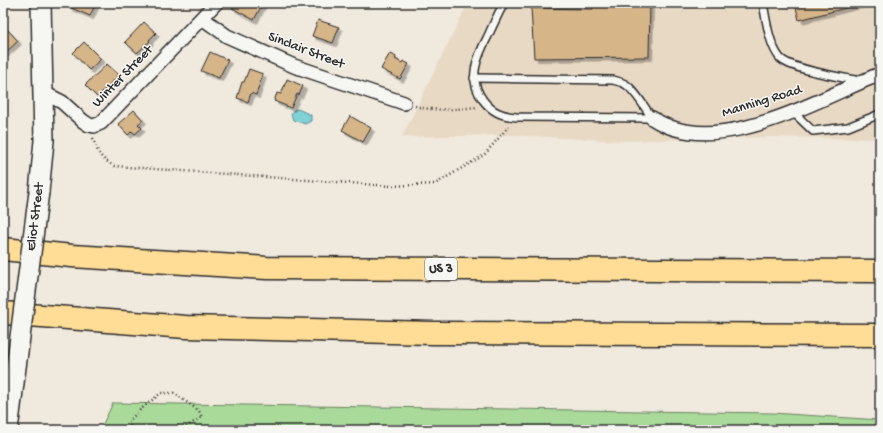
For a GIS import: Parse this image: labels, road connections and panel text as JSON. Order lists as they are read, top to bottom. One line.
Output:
{"streets":{"highway":["US 3"],"street":["Sinclair Street","Winter Street","Manning Road","Eliot Street"]},"crossings":[["Sinclair Street","Winter Street"],["Winter Street","Eliot Street"]]}
